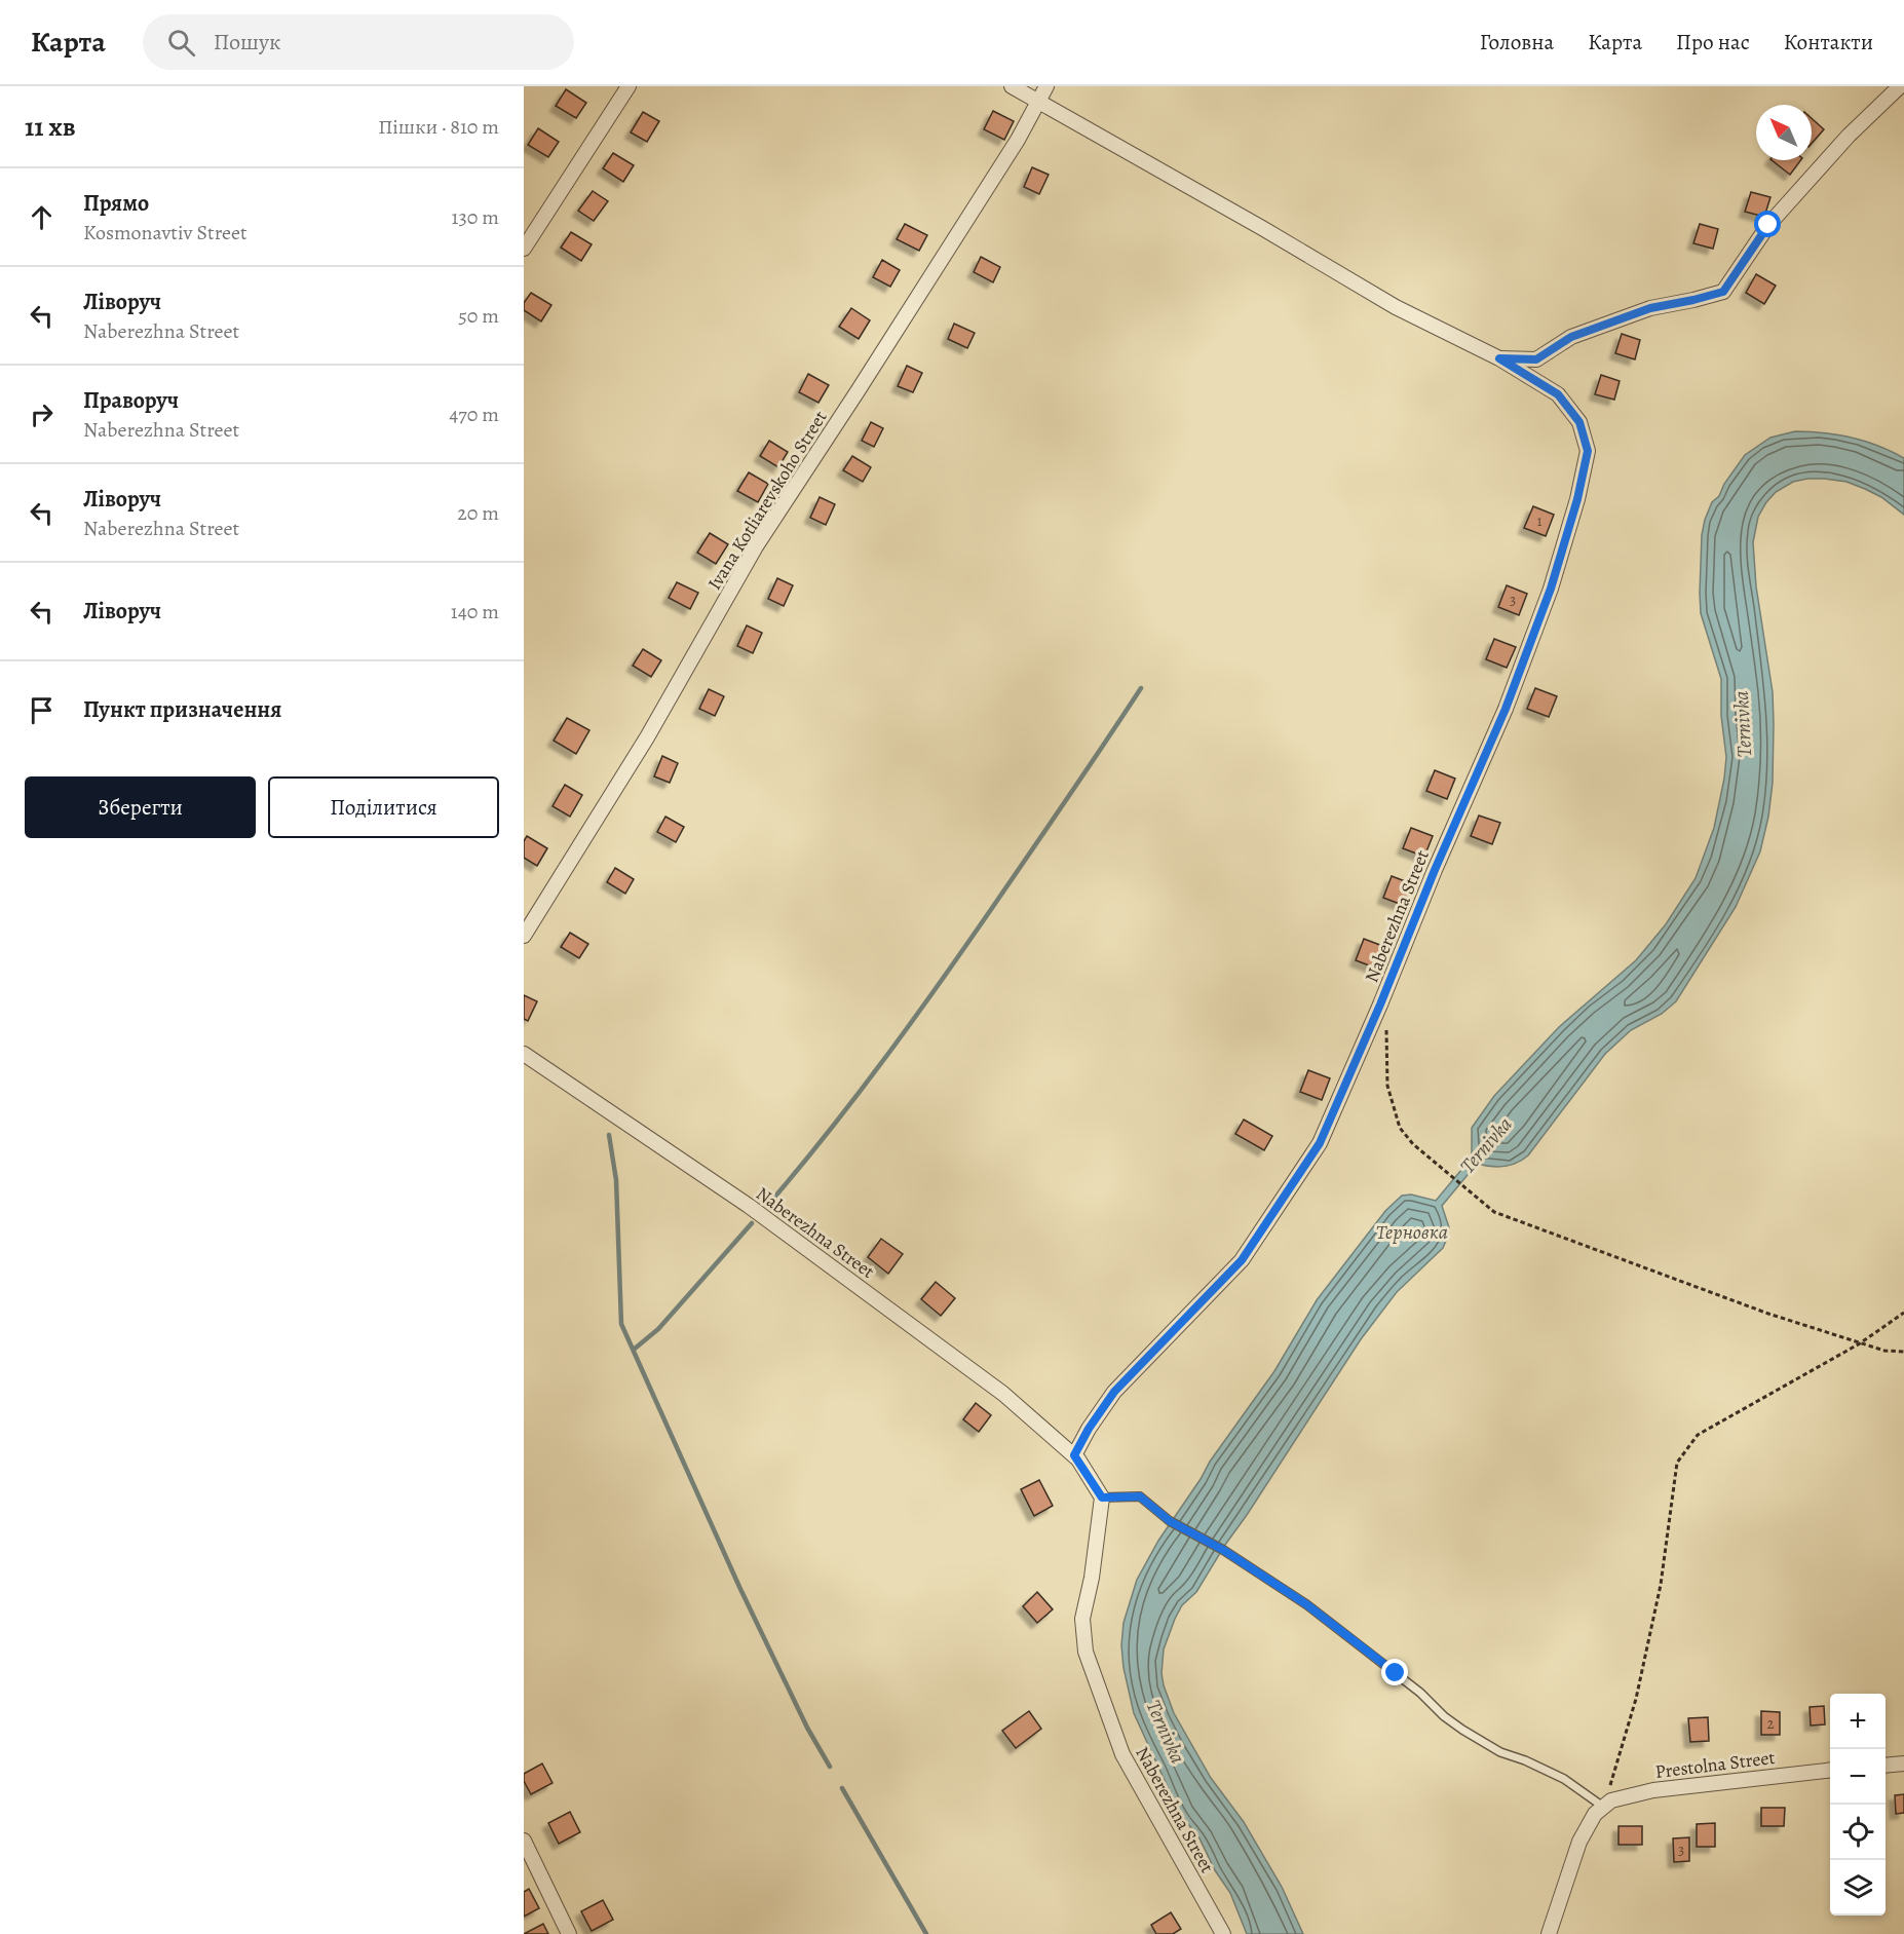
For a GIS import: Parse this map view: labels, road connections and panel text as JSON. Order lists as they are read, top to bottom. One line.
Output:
{"streets":{"street":["Ivana Kotliarevskoho Street","Naberezhna Street","Prestolna Street"]},"crossings":[["Ivana Kotliarevskoho Street","Naberezhna Street"]],"water":["Ternivka","Терновка"],"house_numbers":["1","3","2","3"],"north":"top left","page":{"header":"Карта","search":"Пошук","nav":["Головна","Карта","Про нас","Контакти"],"heading":["11 хв","Пішки · 810 m"],"list":[["Прямо","Kosmonavtiv Street","130 m"],["Ліворуч","Naberezhna Street","50 m"],["Праворуч","Naberezhna Street","470 m"],["Ліворуч","Naberezhna Street","20 m"],["Ліворуч","140 m"],"Пункт призначення"],"buttons":["Зберегти","Поділитися"],"map_buttons":["+","−"]}}
